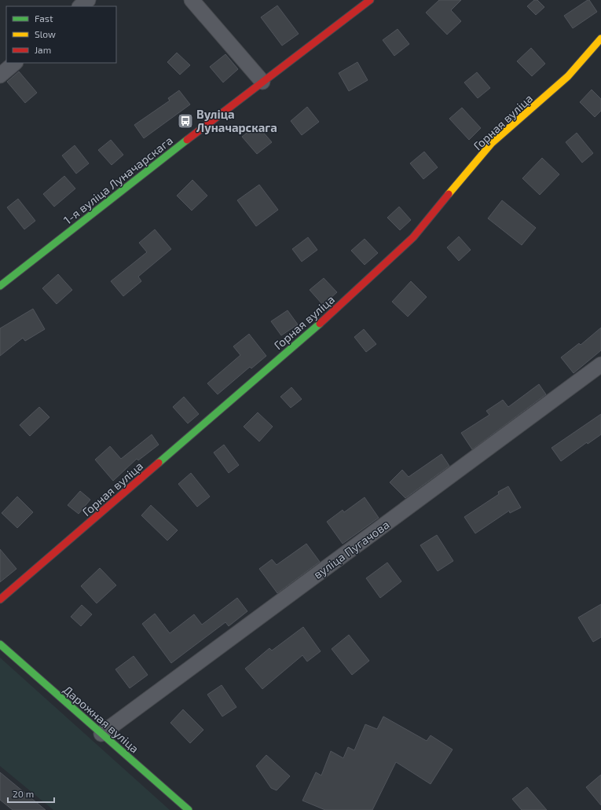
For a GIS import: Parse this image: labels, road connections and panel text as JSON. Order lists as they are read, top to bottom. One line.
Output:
{"streets":{"street":["Горная вуліца","1-я вуліца Луначарскага","вуліца Пугачова","Дарожная вуліца"]},"crossings":[["вуліца Пугачова","Дарожная вуліца"]],"places":{"bus stop":["Вуліца Луначарскага"]},"legend":["Fast","Slow","Jam"],"scale_bar":"20 m"}
